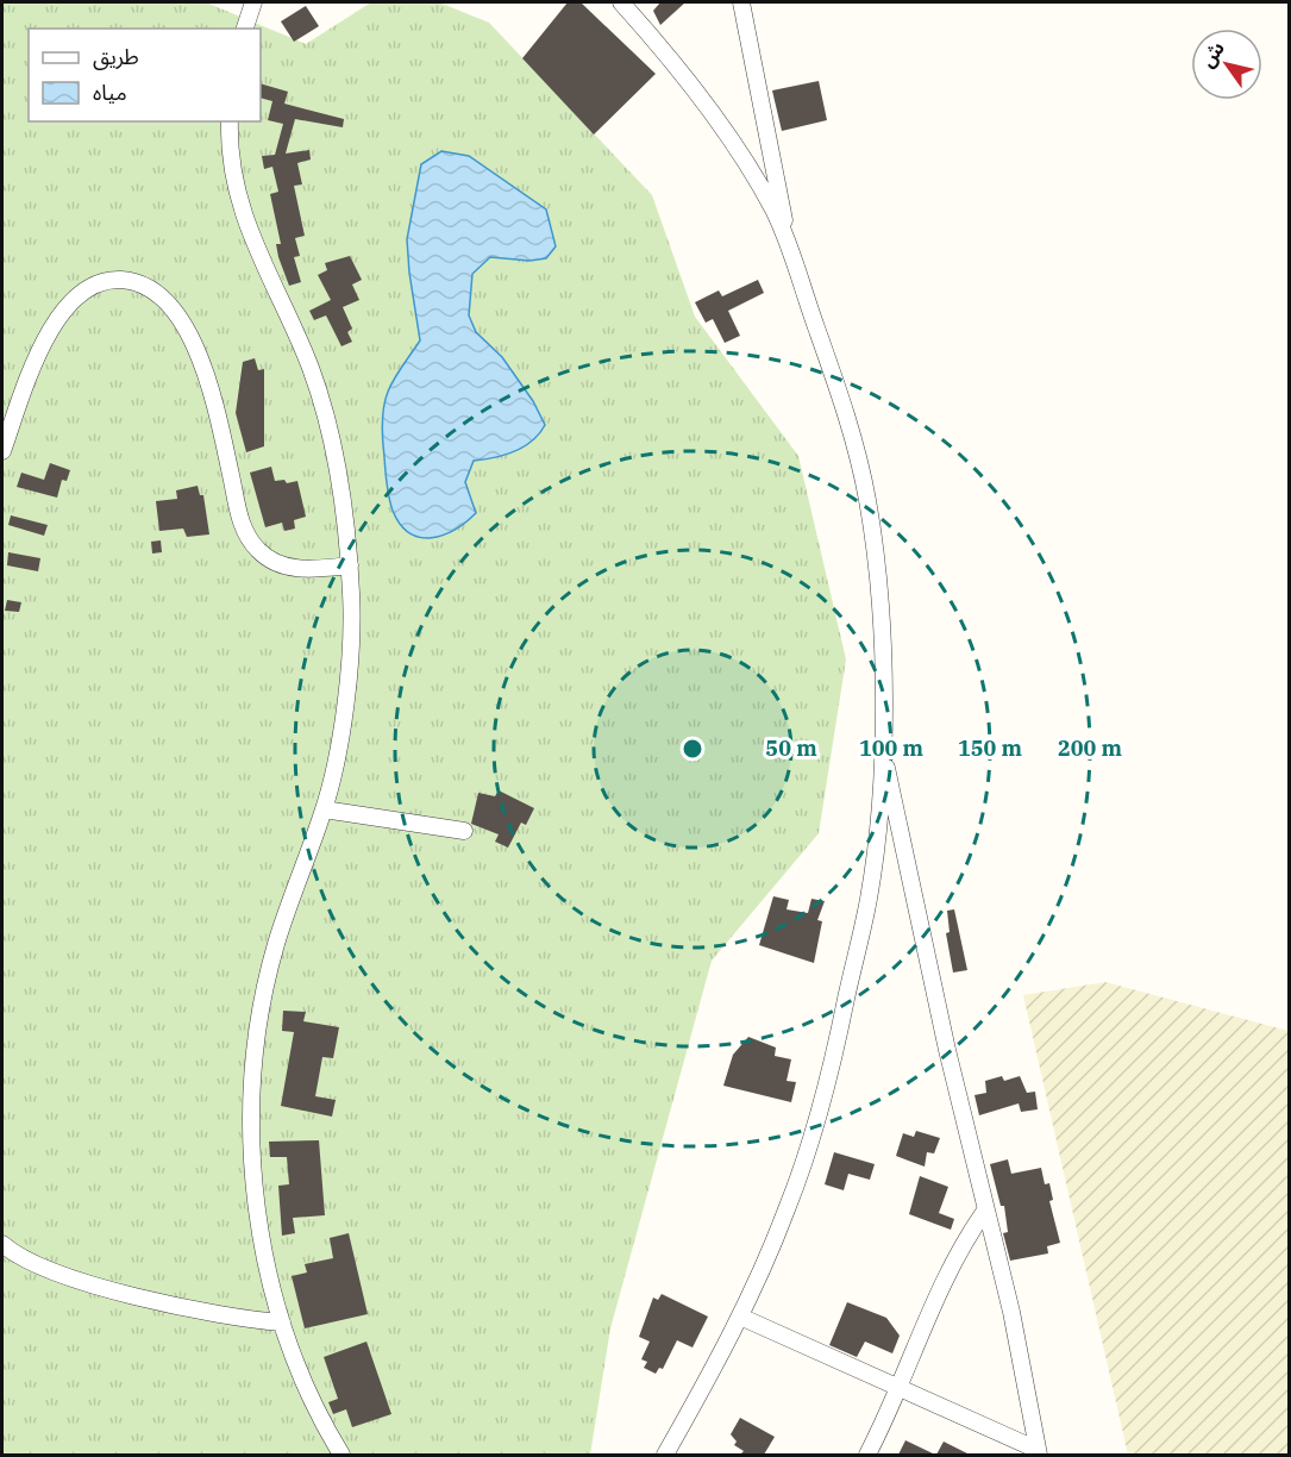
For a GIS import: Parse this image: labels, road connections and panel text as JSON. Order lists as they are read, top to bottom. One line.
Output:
{"legend":["طريق","مياه"],"north":"top left","rings":["50 m","100 m","150 m","200 m"]}
